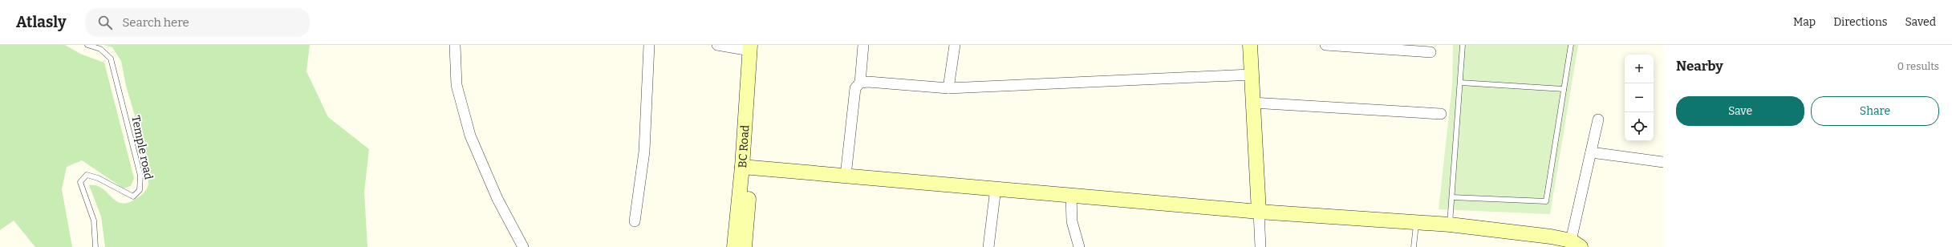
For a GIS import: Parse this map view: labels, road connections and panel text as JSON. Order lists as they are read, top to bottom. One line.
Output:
{"streets":{"street":["BC Road"],"lane":["Temple road"]},"page":{"header":"Atlasly","search":"Search here","nav":["Map","Directions","Saved"],"heading":["Nearby","0 results"],"map_buttons":["+","−"],"buttons":["Save","Share"]}}
